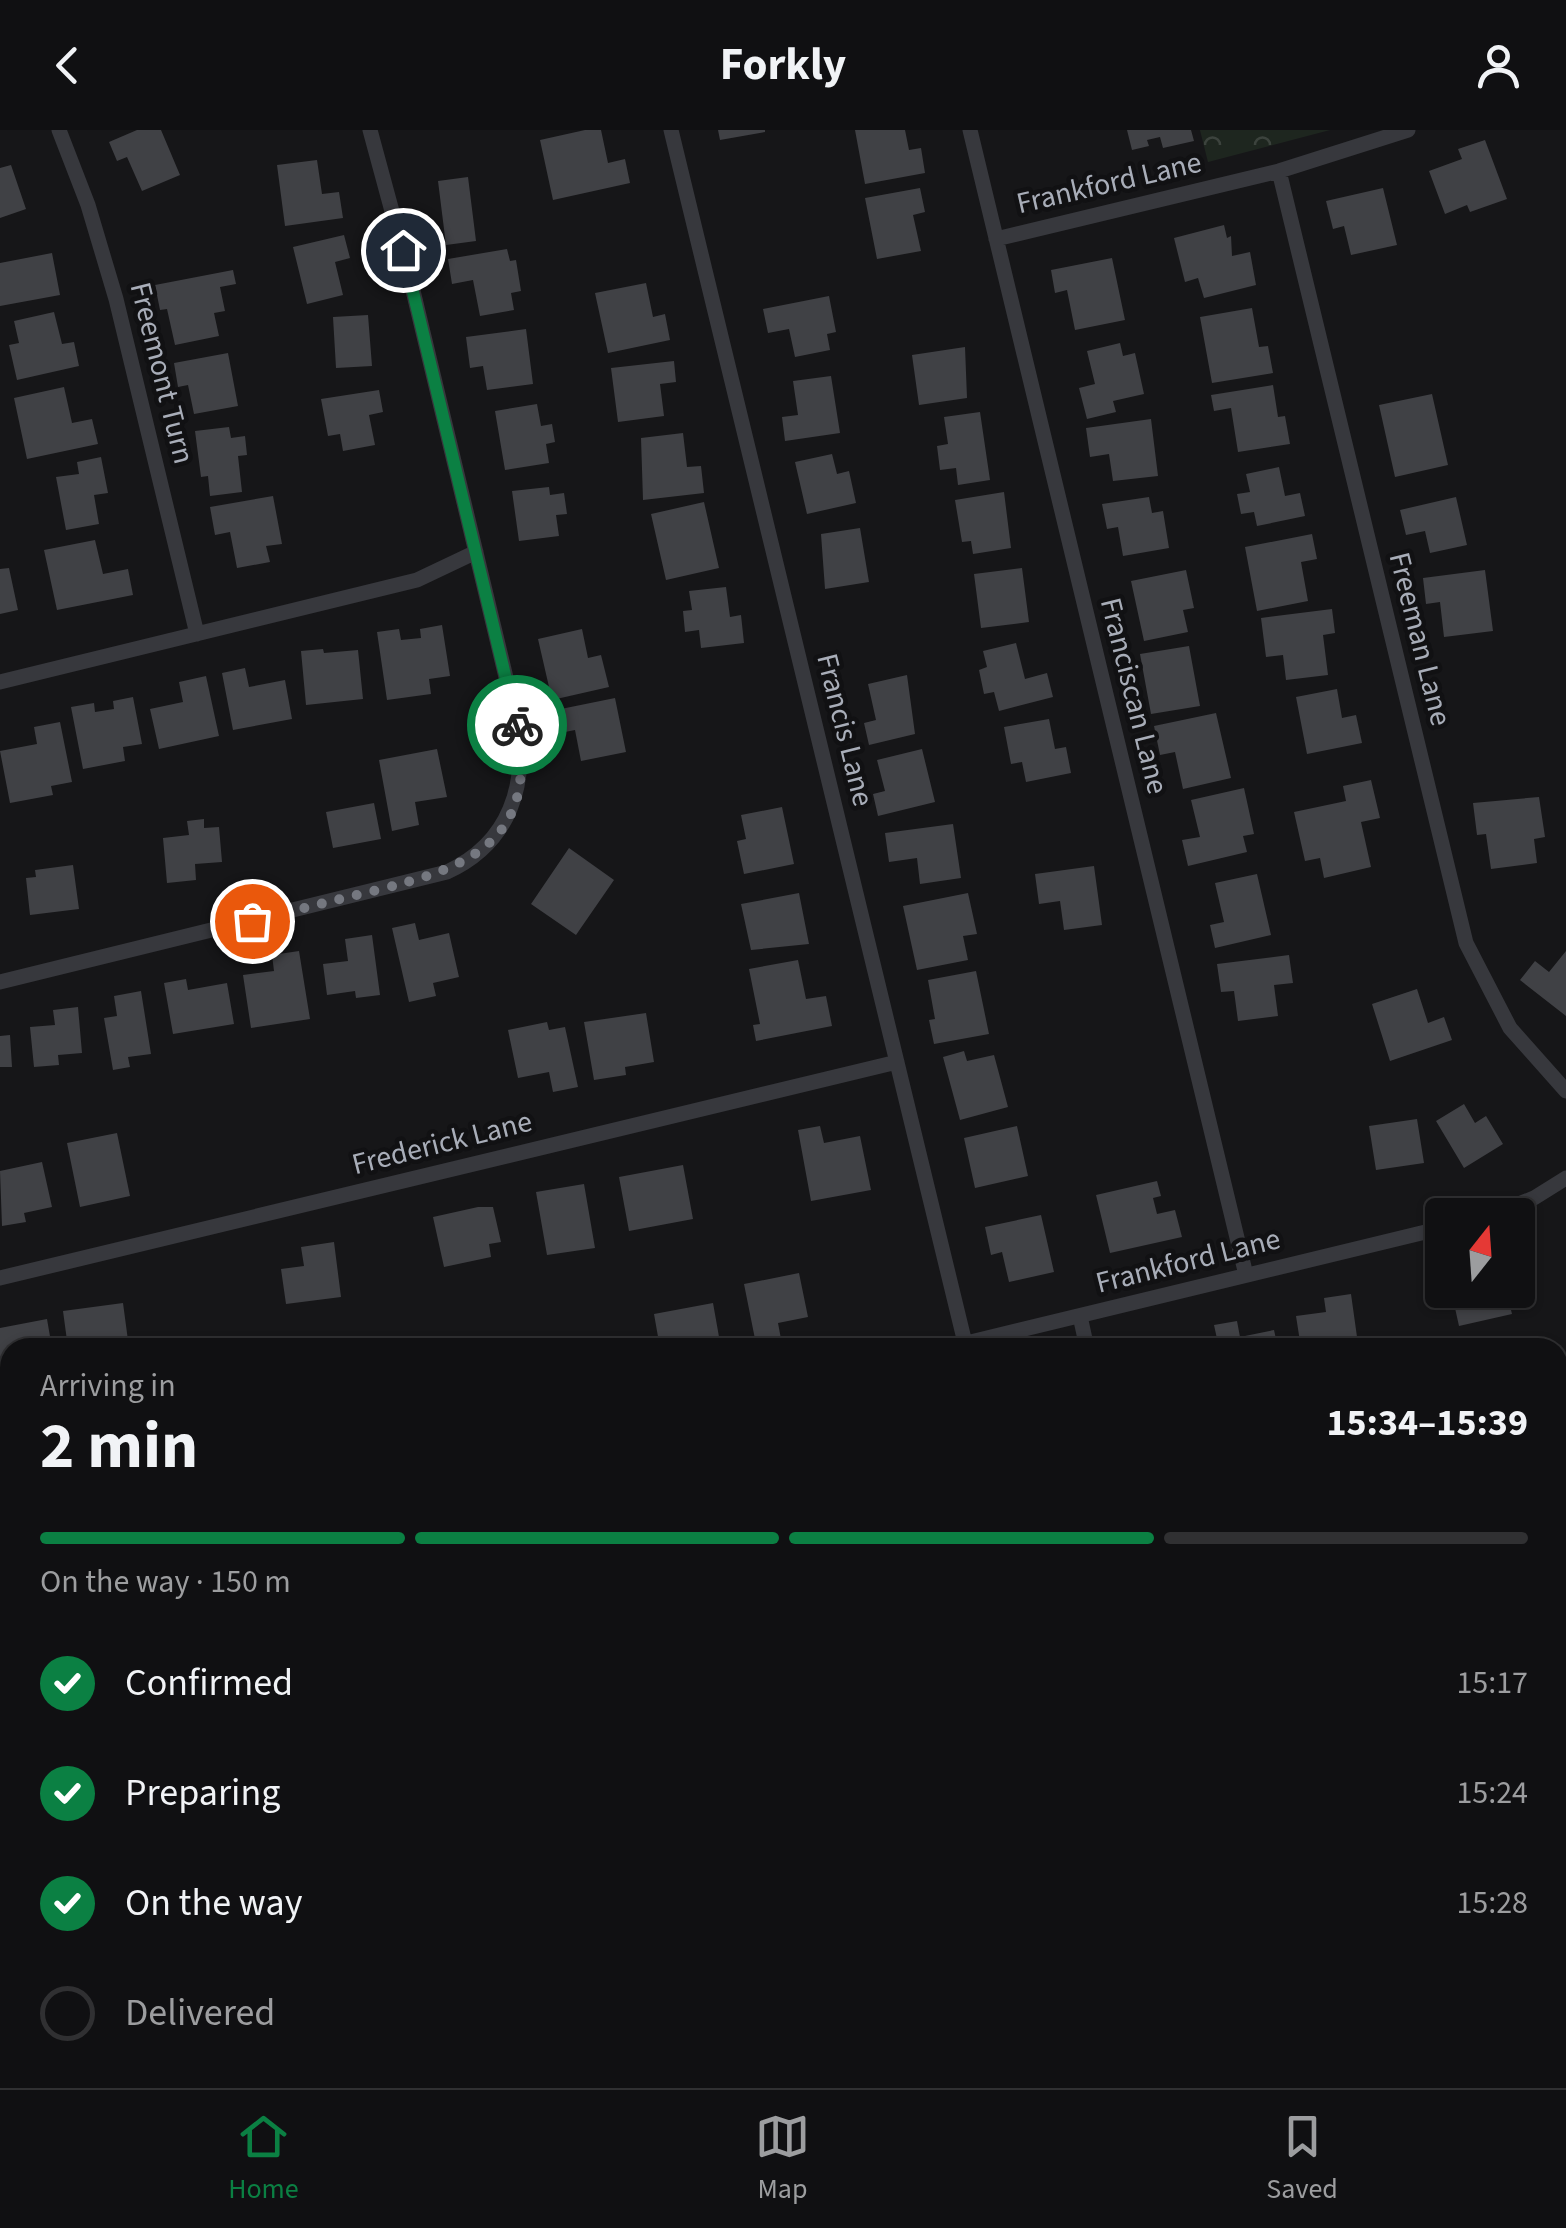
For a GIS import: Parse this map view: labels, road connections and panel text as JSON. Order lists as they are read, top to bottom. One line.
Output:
{"streets":{"street":["Frankford Lane","Freemont Turn","Freeman Lane","Franciscan Lane","Francis Lane","Frederick Lane"]},"crossings":[["Frankford Lane","Freeman Lane"],["Frankford Lane","Franciscan Lane"],["Francis Lane","Frederick Lane"]],"north":"top","page":{"header":"Forkly","heading":["2 min","Arriving in","15:34–15:39"],"bar":"On the way · 150 m","list":[["Confirmed","15:17"],["Preparing","15:24"],["On the way","15:28"],"Delivered"],"tabs":["Home","Map","Saved"]}}
